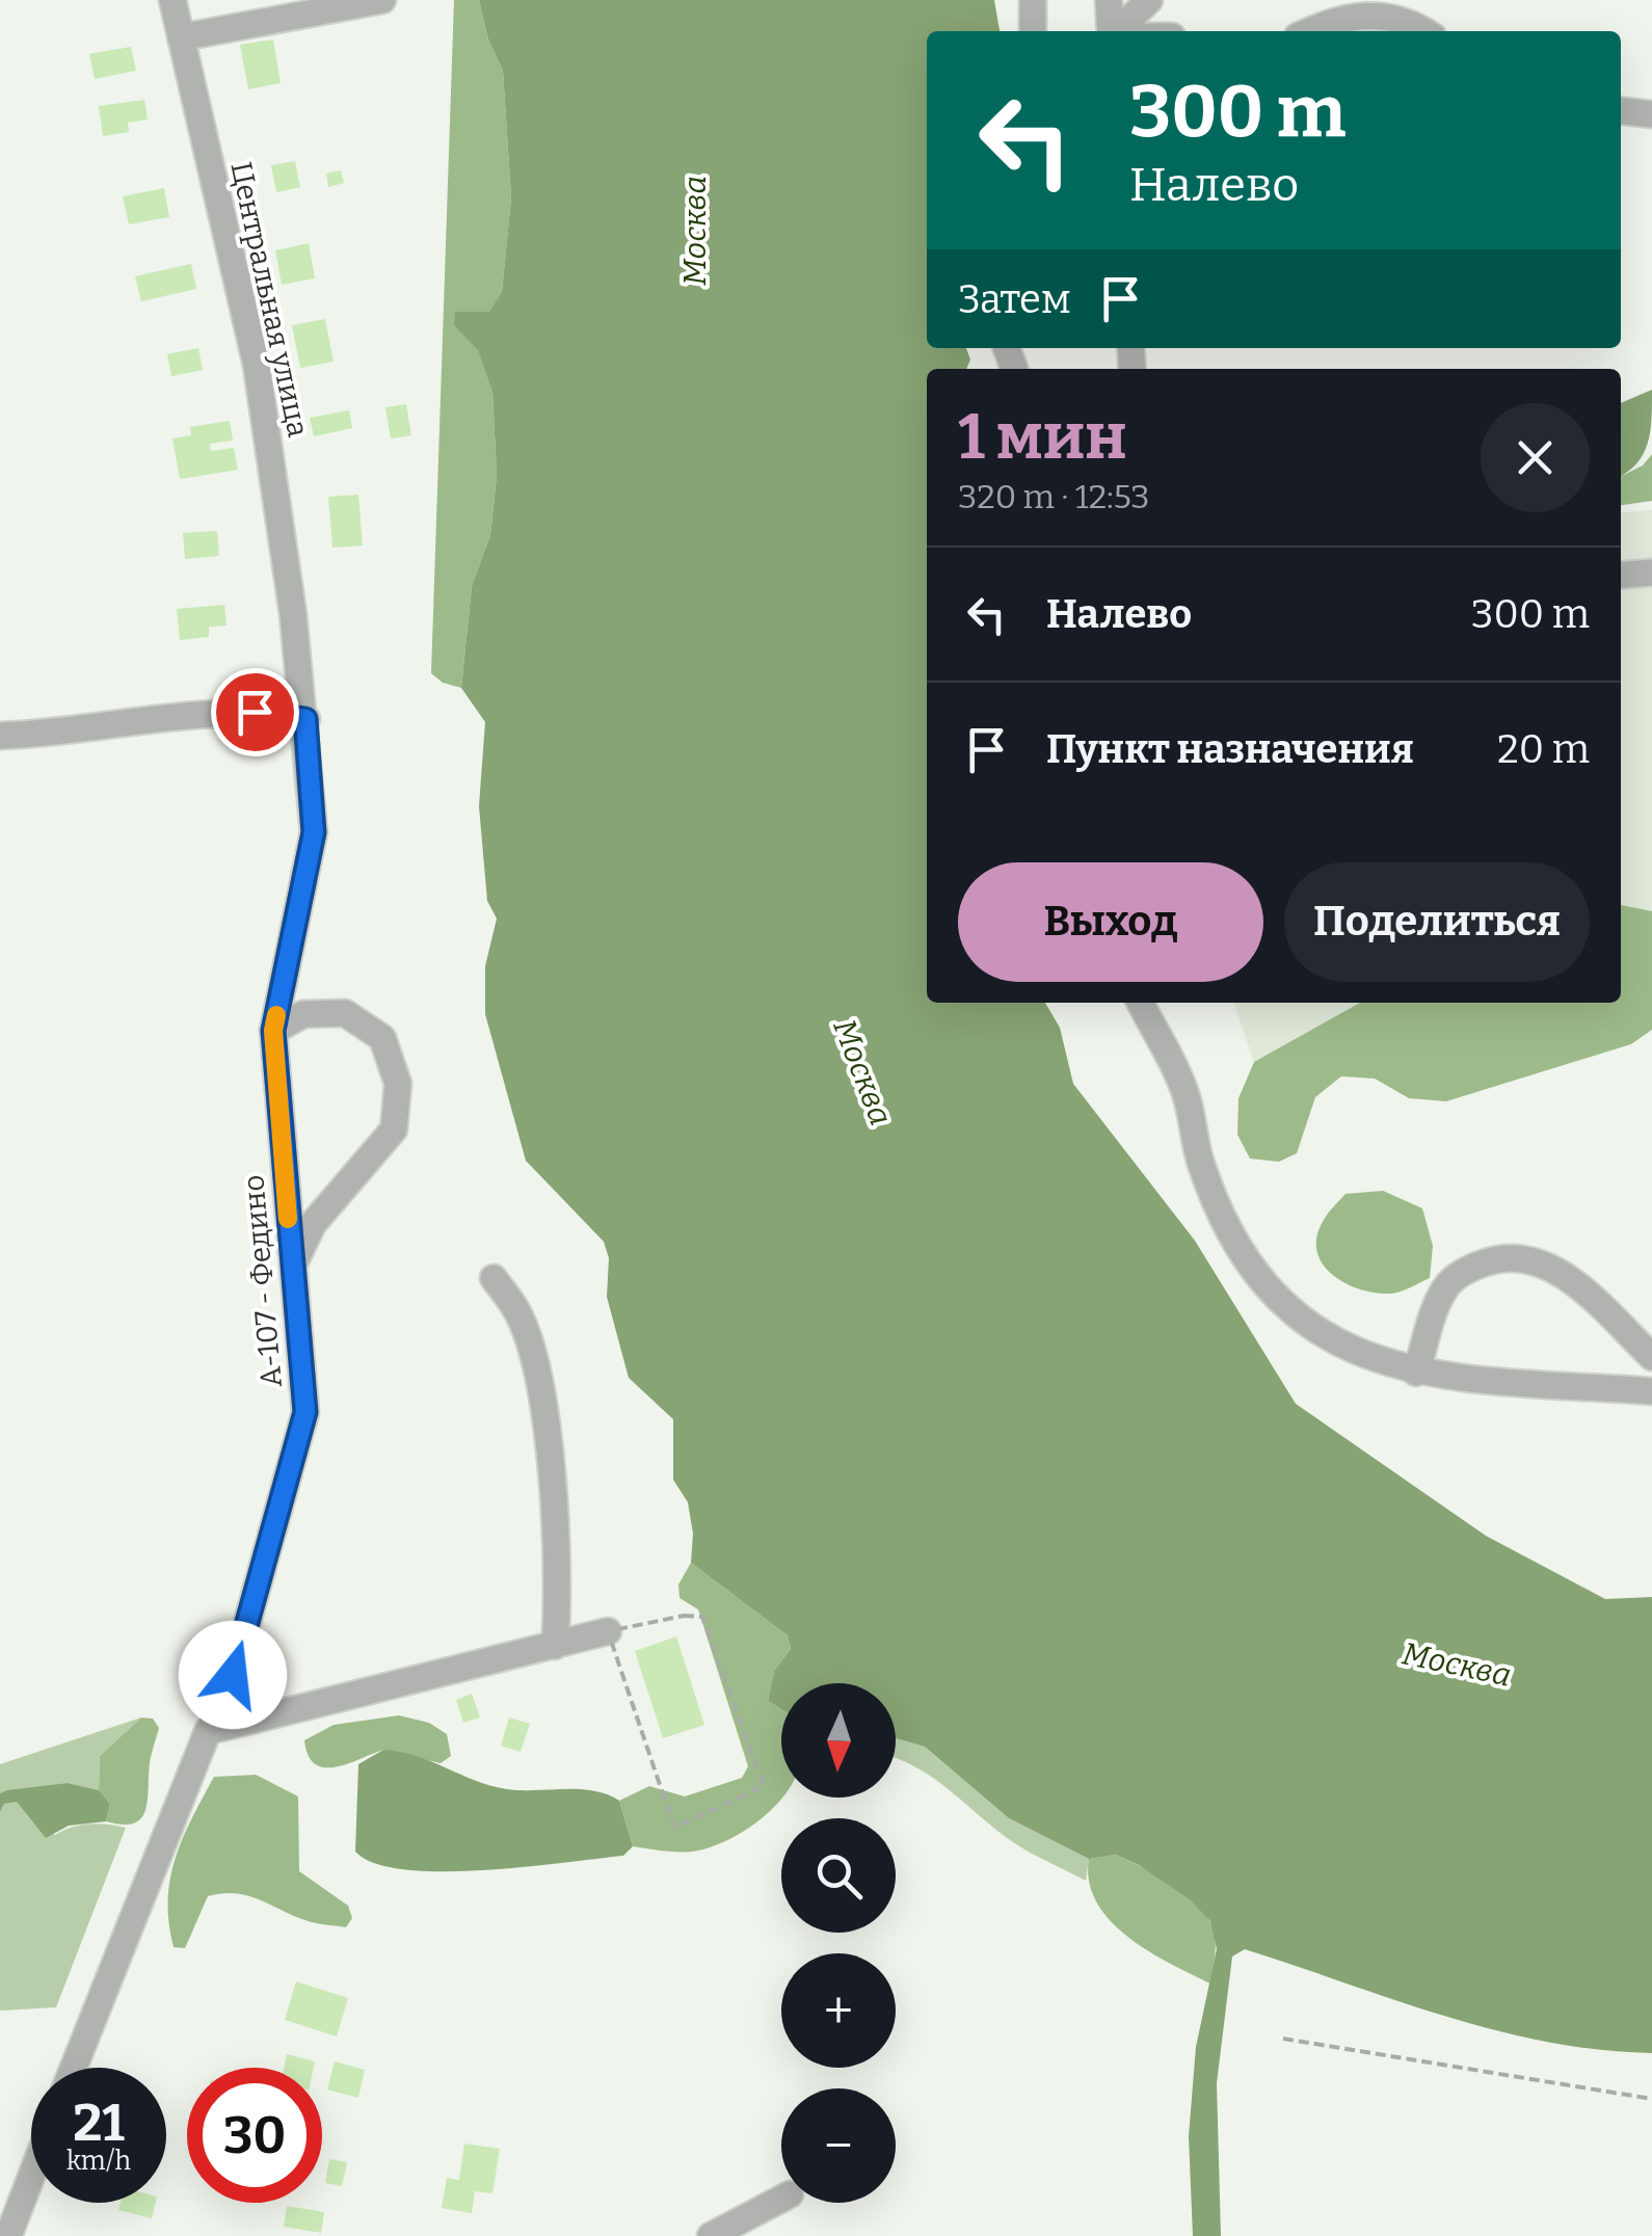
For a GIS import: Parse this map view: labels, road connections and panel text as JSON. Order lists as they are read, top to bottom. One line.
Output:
{"streets":{"street":["Центральная улица","А-107 - Федино"]},"crossings":[["Центральная улица","А-107 - Федино"]],"water":["Москва"],"north":"bottom","page":{"turn":["300 m","Налево"],"then":"Затем","heading":["1 мин","320 m · 12:53"],"list":[{"name":"Налево","value":"300 m"},{"name":"Пункт назначения","value":"20 m"}],"buttons":["Выход","Поделиться"],"map_buttons":["+","−"],"speed":"21 km/h","limit":"30"}}
